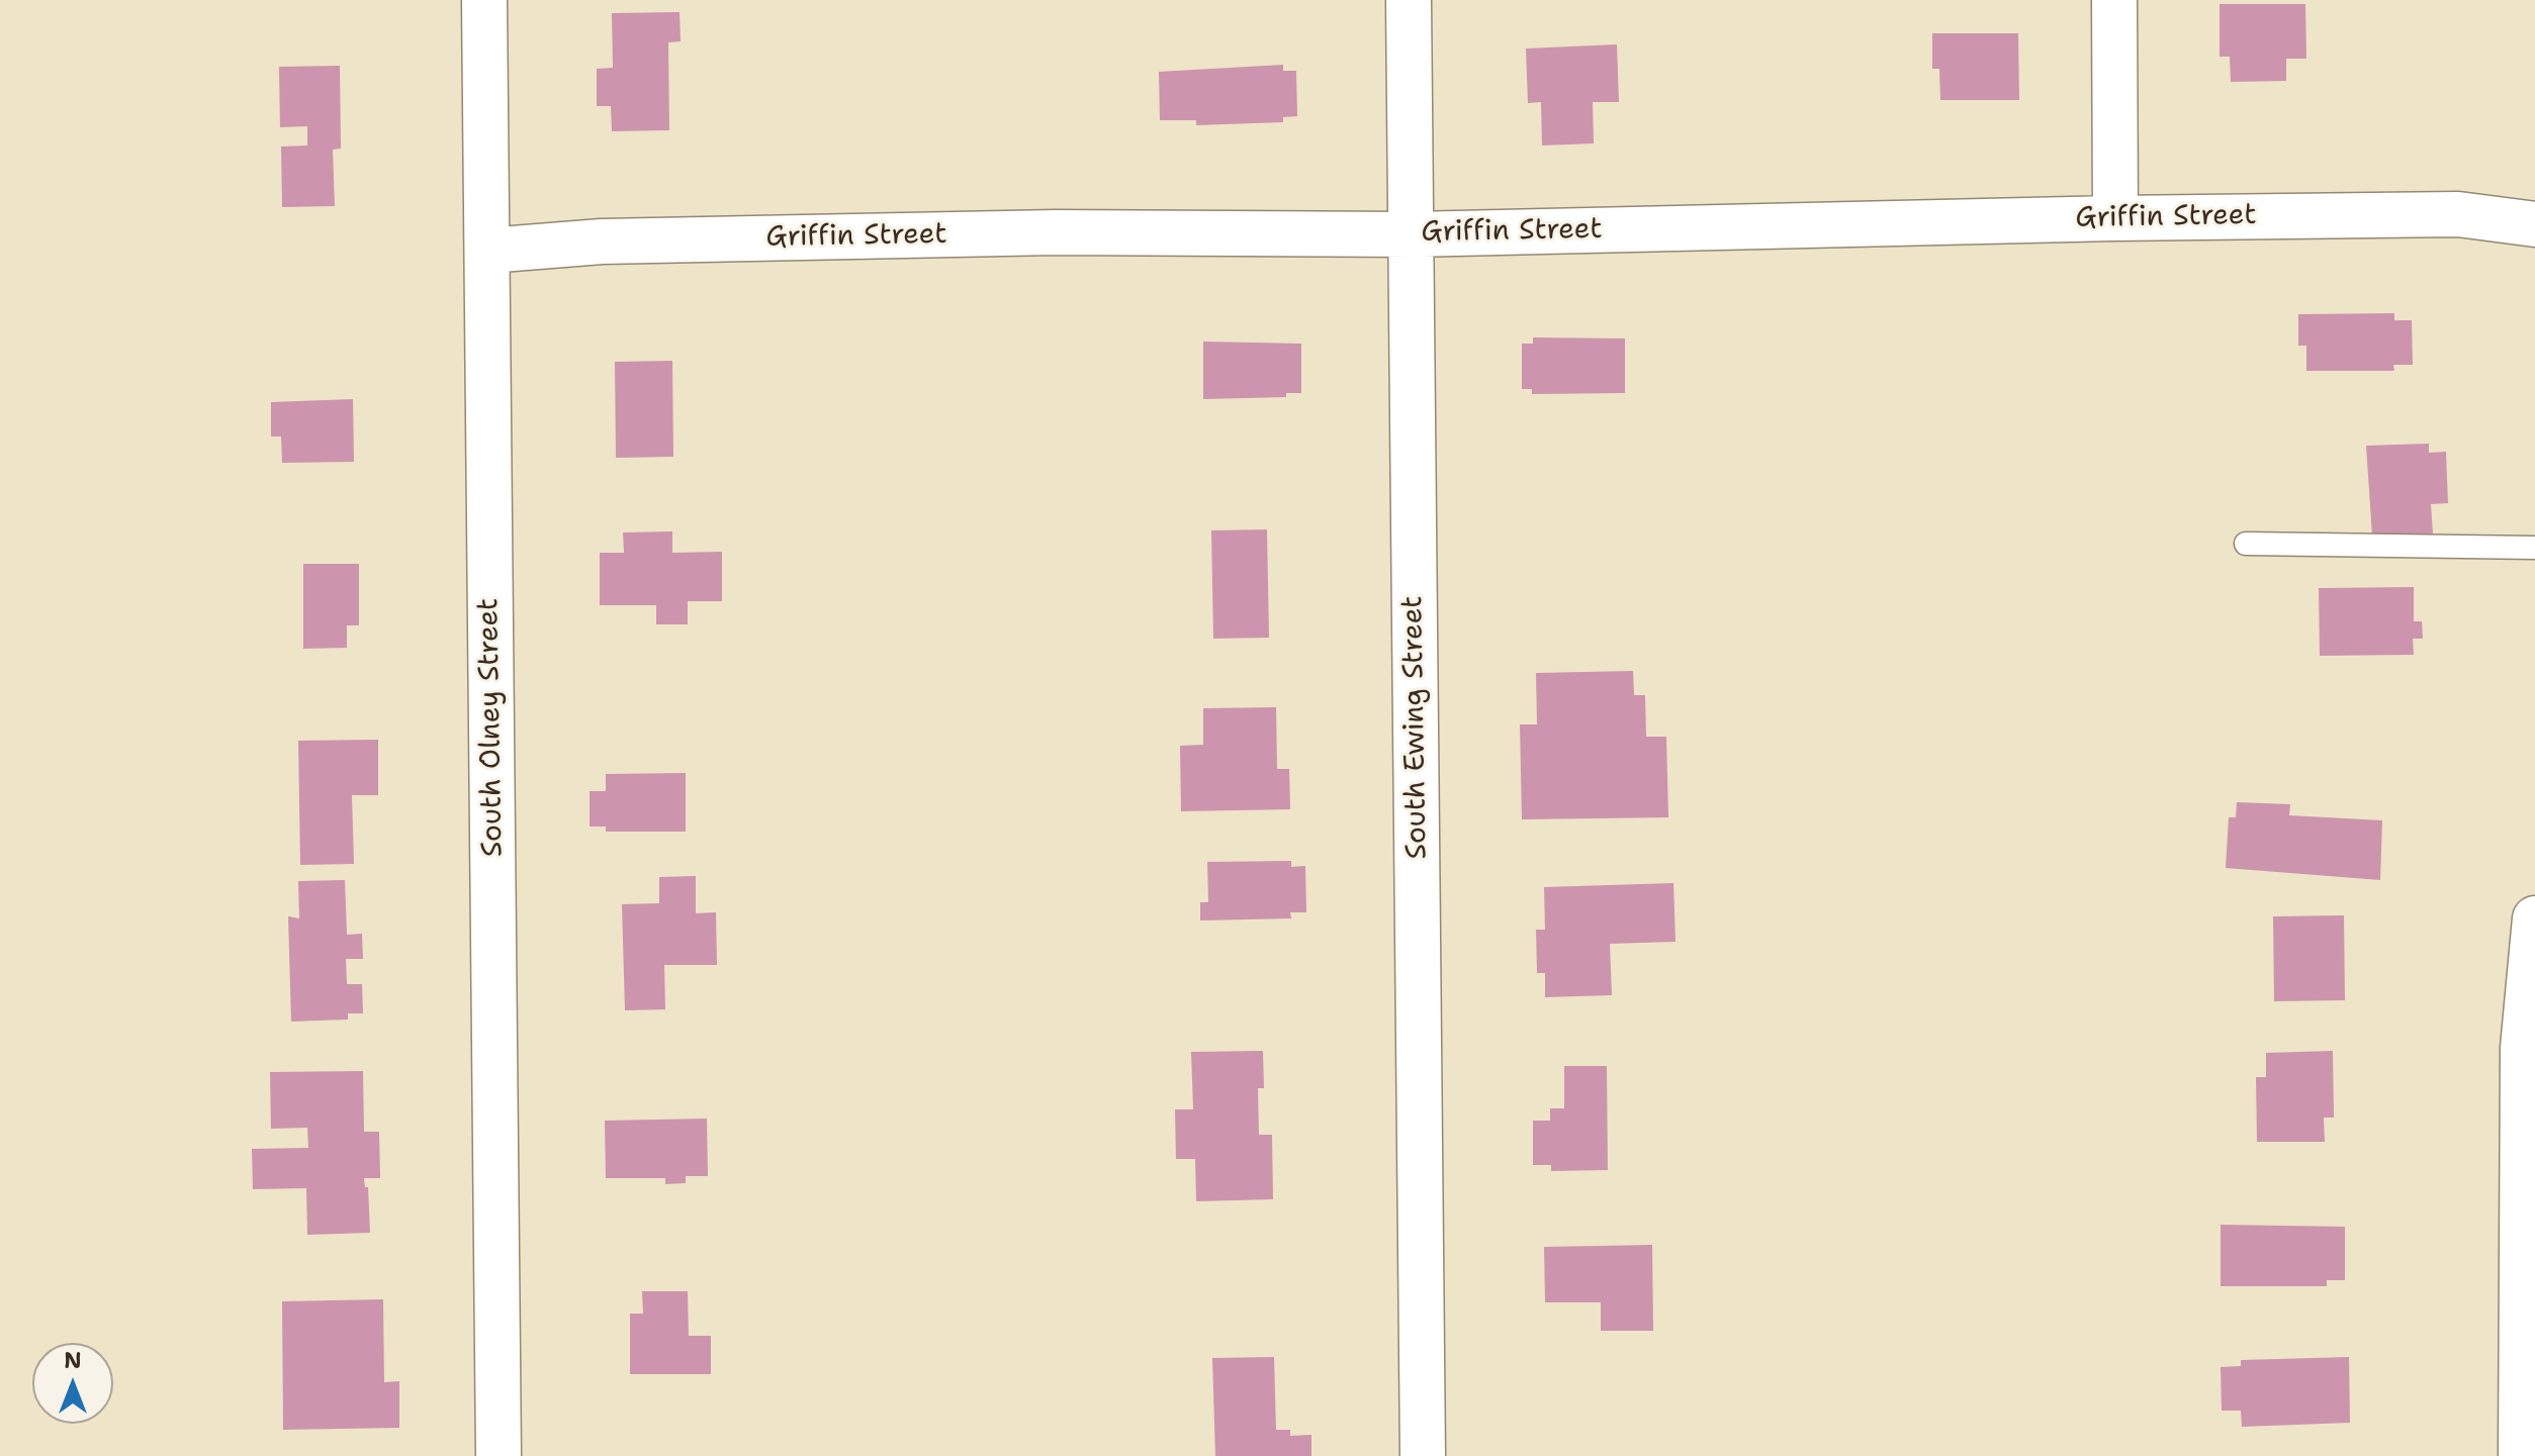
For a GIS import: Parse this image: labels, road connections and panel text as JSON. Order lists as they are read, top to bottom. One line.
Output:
{"streets":{"street":["Griffin Street","South Olney Street","South Ewing Street"]},"crossings":[["Griffin Street","South Olney Street"],["Griffin Street","South Ewing Street"]],"north":"top"}
